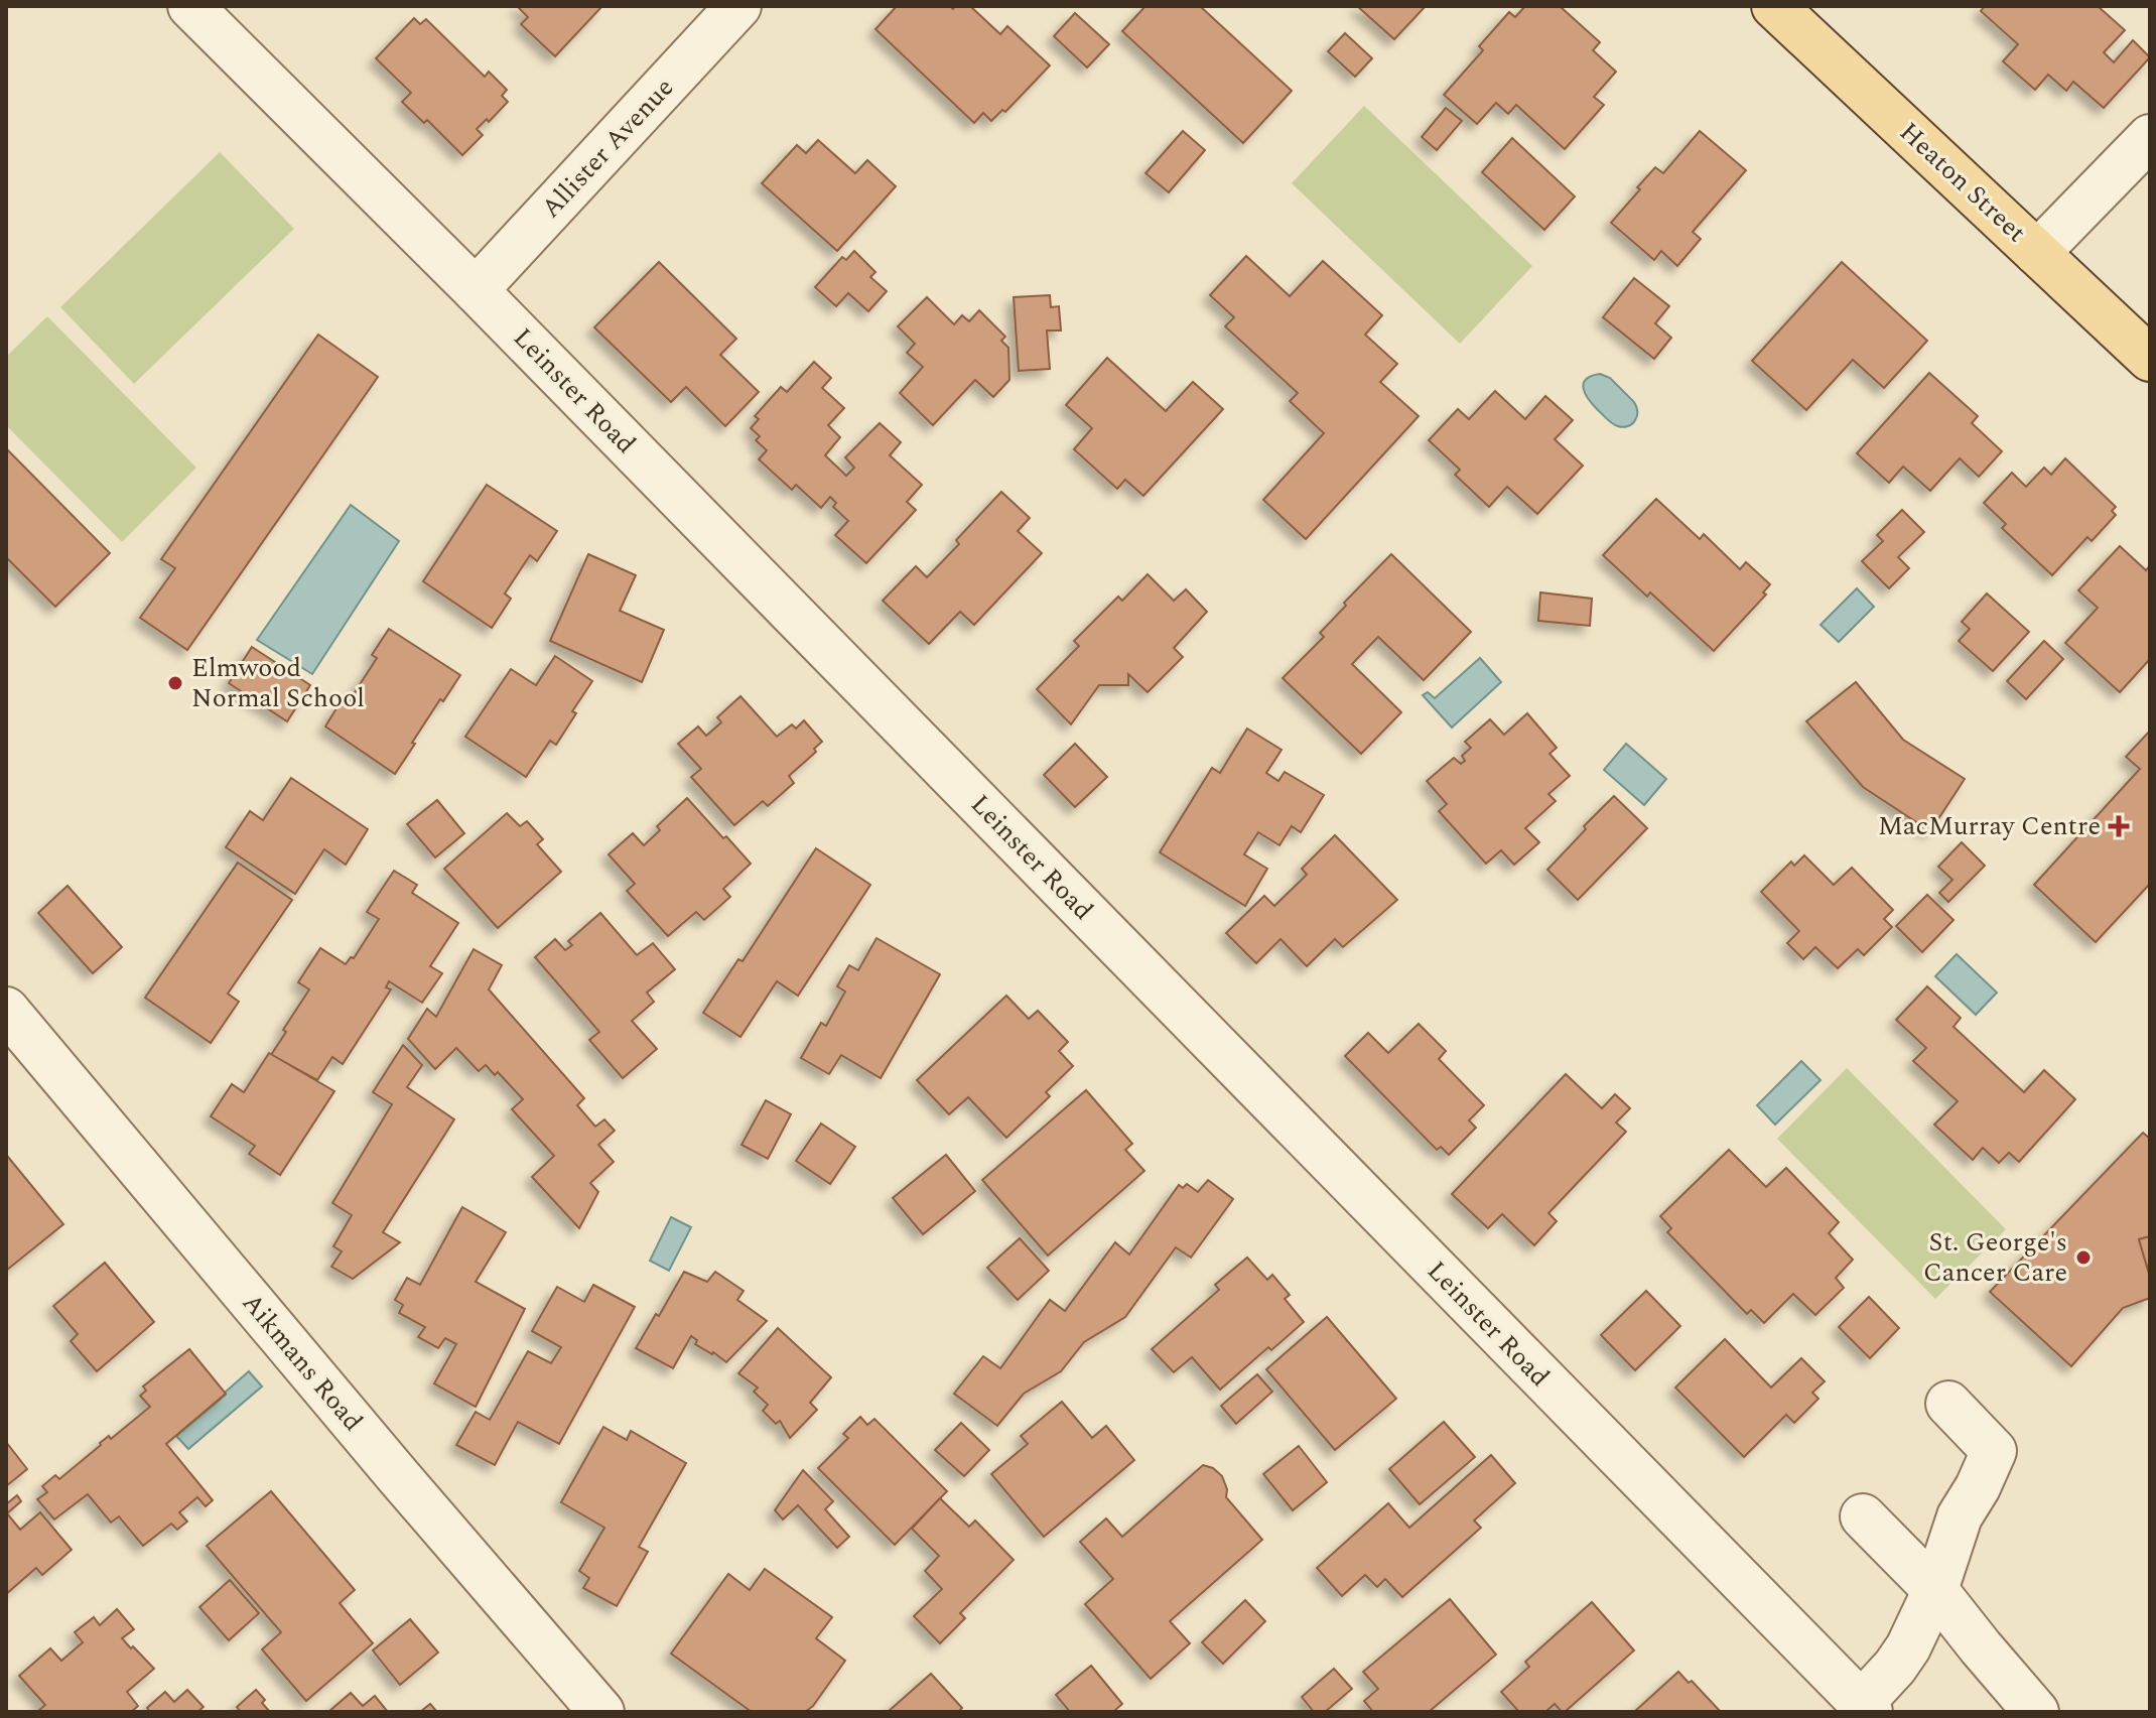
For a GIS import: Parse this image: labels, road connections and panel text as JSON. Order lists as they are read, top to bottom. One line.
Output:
{"streets":{"main road":["Heaton Street"],"street":["Allister Avenue","Leinster Road","Aikmans Road"]},"crossings":[["Allister Avenue","Leinster Road"]],"places":{"other":["Elmwood Normal School","St. George's Cancer Care"],"health":["MacMurray Centre"]}}
